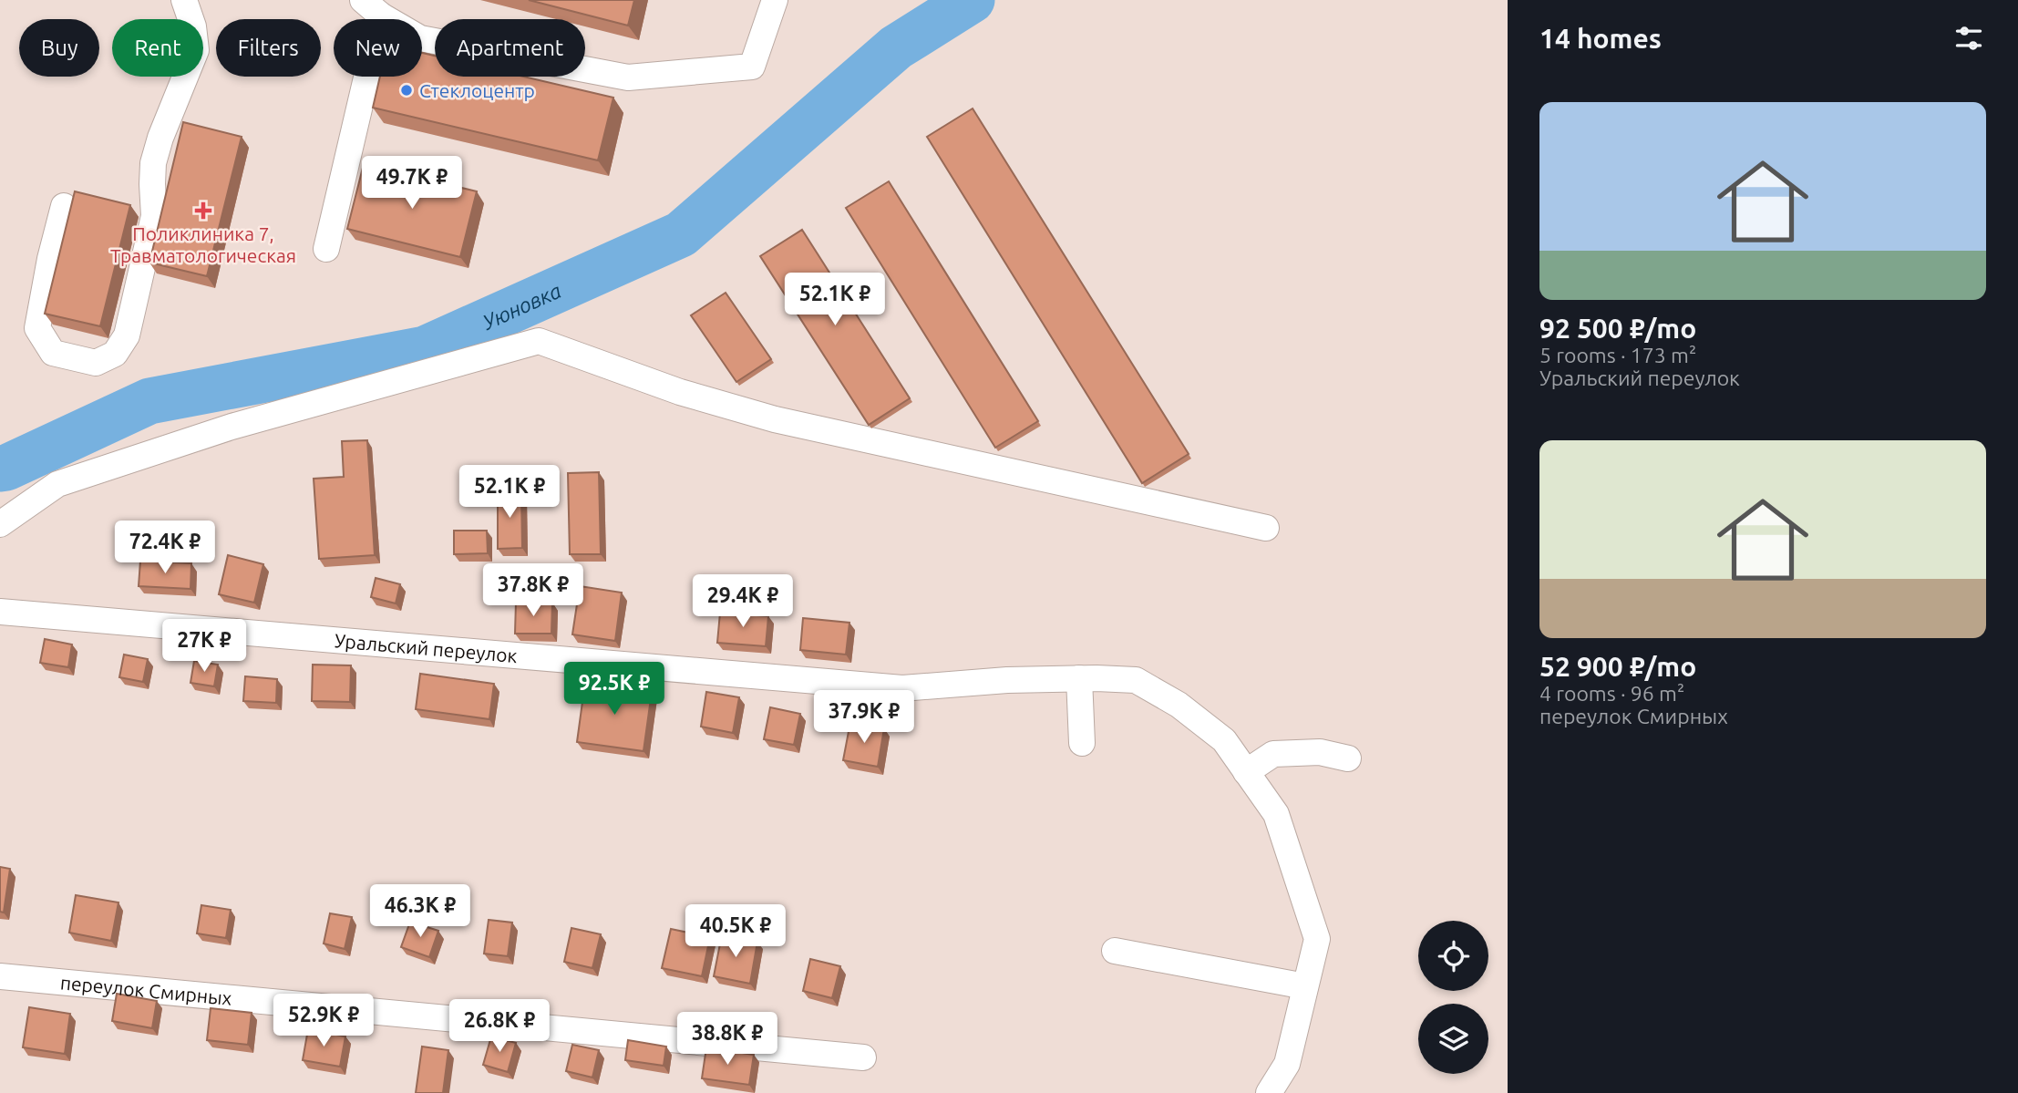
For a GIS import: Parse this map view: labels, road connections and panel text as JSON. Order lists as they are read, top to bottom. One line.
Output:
{"streets":{"street":["Уральский переулок","переулок Смирных"]},"water":["Уюновка"],"places":{"other":["Стеклоцентр"],"health":["Поликлиника 7, Травматологическая"]},"page":{"heading":"14 homes","chip":["Buy","Rent","Filters","New","Apartment"],"list":[{"name":"92 500 ₽/mo","note":"5 rooms · 173 m² · Уральский переулок"},{"name":"52 900 ₽/mo","note":"4 rooms · 96 m² · переулок Смирных"}],"price":["49.7K ₽","52.1K ₽","52.1K ₽","72.4K ₽","37.8K ₽","29.4K ₽","27K ₽","92.5K ₽","37.9K ₽","46.3K ₽","40.5K ₽","52.9K ₽","26.8K ₽","38.8K ₽"]}}
